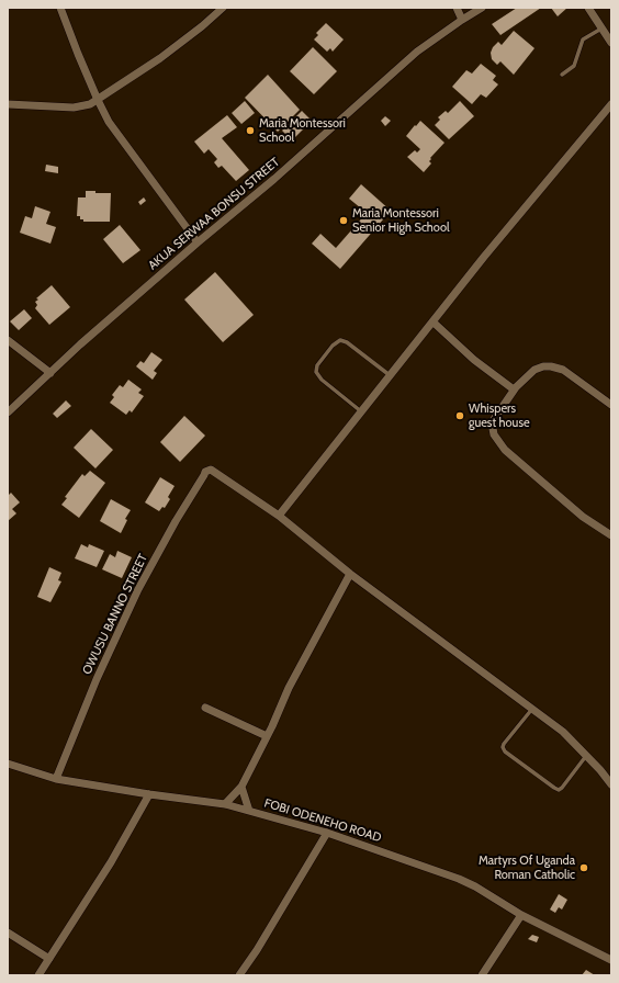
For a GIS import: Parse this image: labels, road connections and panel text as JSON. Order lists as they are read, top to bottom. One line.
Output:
{"streets":{"street":["AKUA SERWAA BONSU STREET","OWUSU BANNO STREET","FOBI ODENEHO ROAD"]},"crossings":[["OWUSU BANNO STREET","FOBI ODENEHO ROAD"]],"places":["Maria Montessori School","Maria Montessori Senior High School","Whispers guest house","Martyrs Of Uganda Roman Catholic"]}
